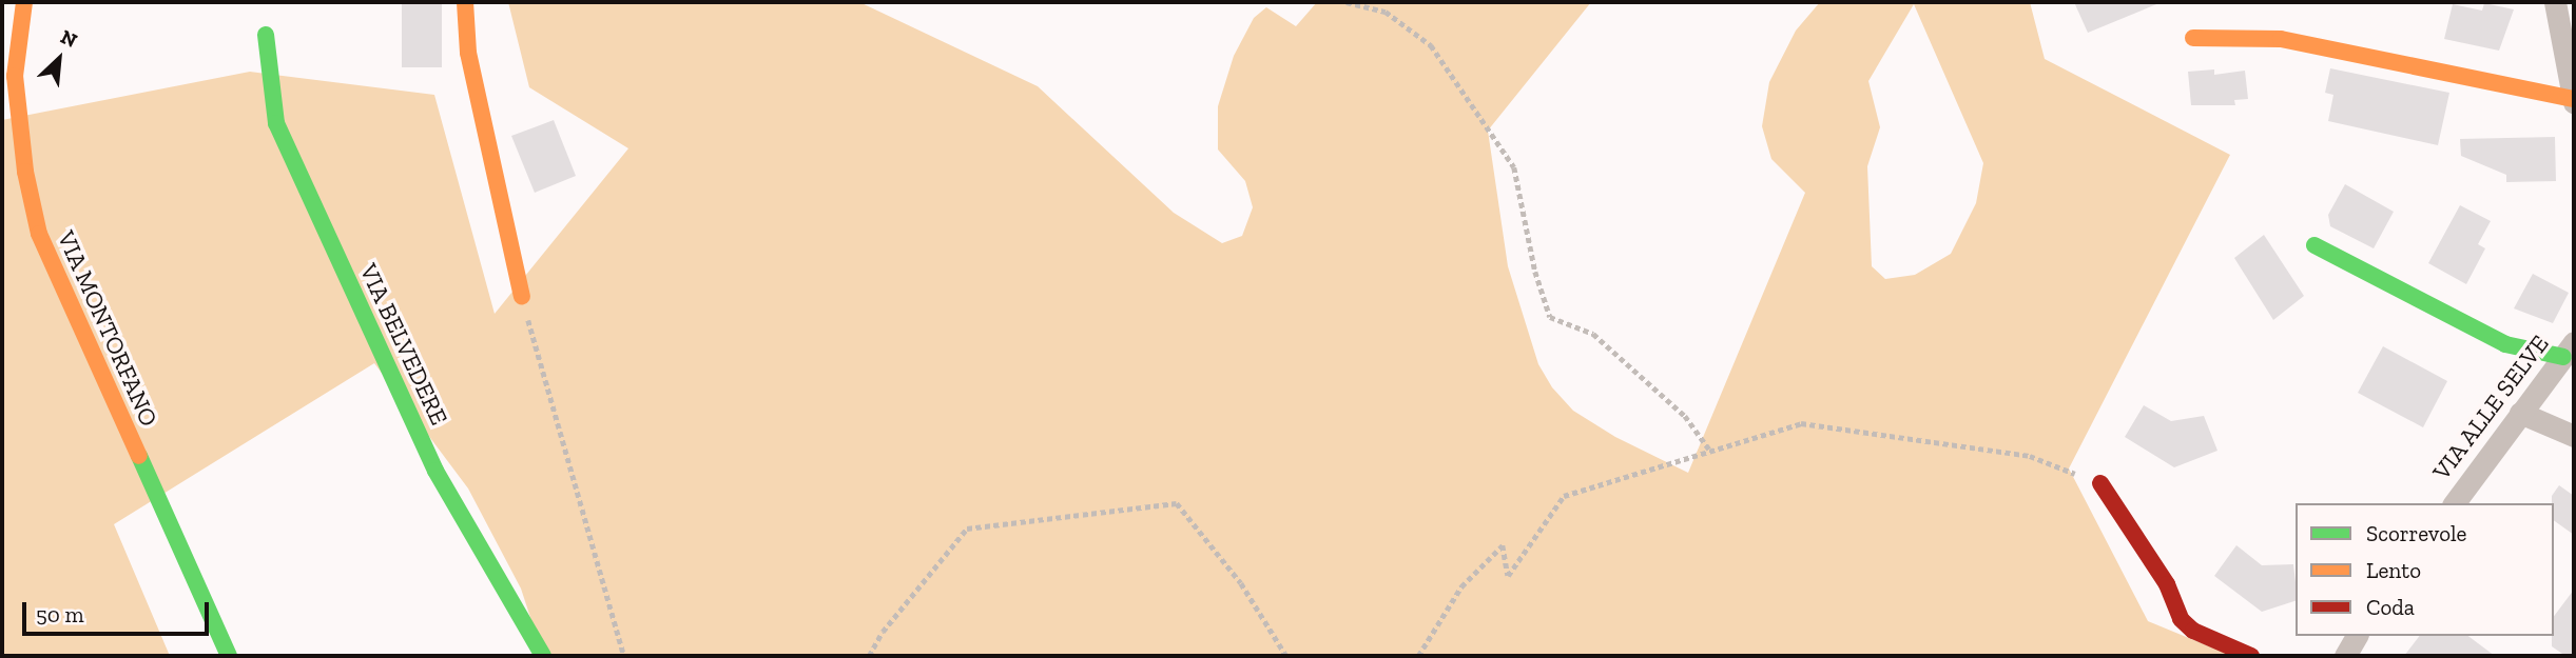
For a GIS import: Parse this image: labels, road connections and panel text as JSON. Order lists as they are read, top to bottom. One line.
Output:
{"streets":{"street":["VIA MONTORFANO","VIA BELVEDERE","VIA ALLE SELVE"]},"legend":["Scorrevole","Lento","Coda"],"scale_bar":"50 m","north":"top right"}
